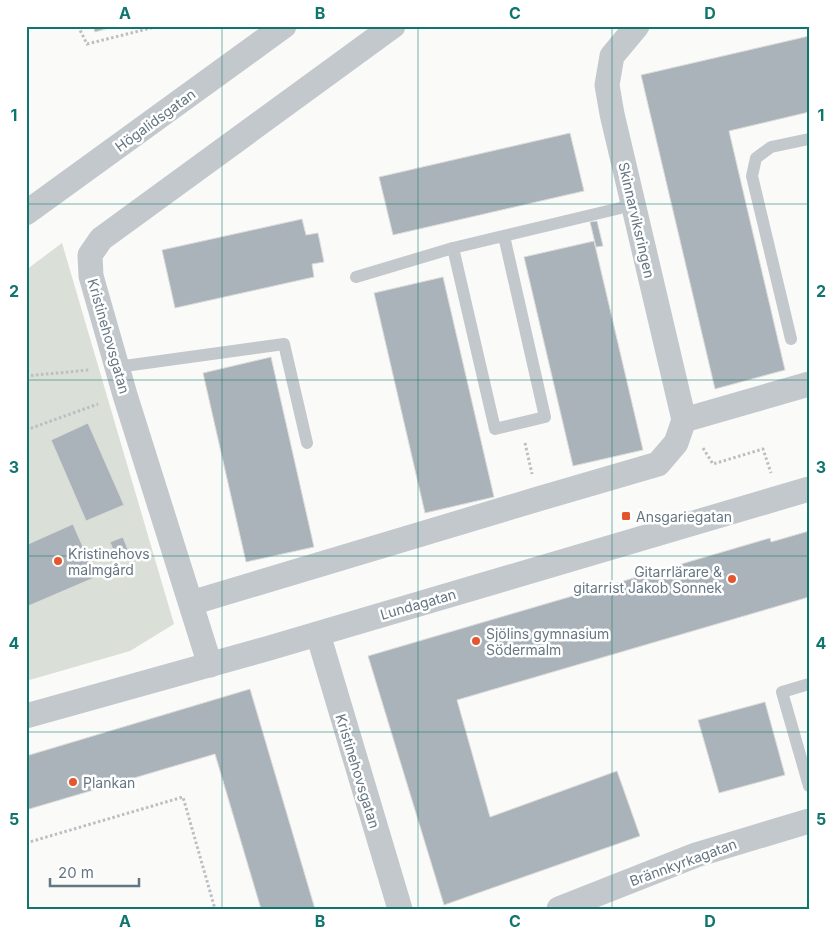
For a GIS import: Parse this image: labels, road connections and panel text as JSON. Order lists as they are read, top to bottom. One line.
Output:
{"streets":{"street":["Högalidsgatan","Skinnarviksringen","Kristinehovsgatan","Lundagatan","Brännkyrkagatan"]},"crossings":[["Kristinehovsgatan","Lundagatan"]],"places":{"transit":["Ansgariegatan"],"other":["Kristinehovs malmgård","Gitarrlärare & gitarrist Jakob Sonnek","Sjölins gymnasium Södermalm","Plankan"]},"scale_bar":"20 m","grid":{"columns":["A","B","C","D"],"rows":["1","2","3","4","5"]}}
